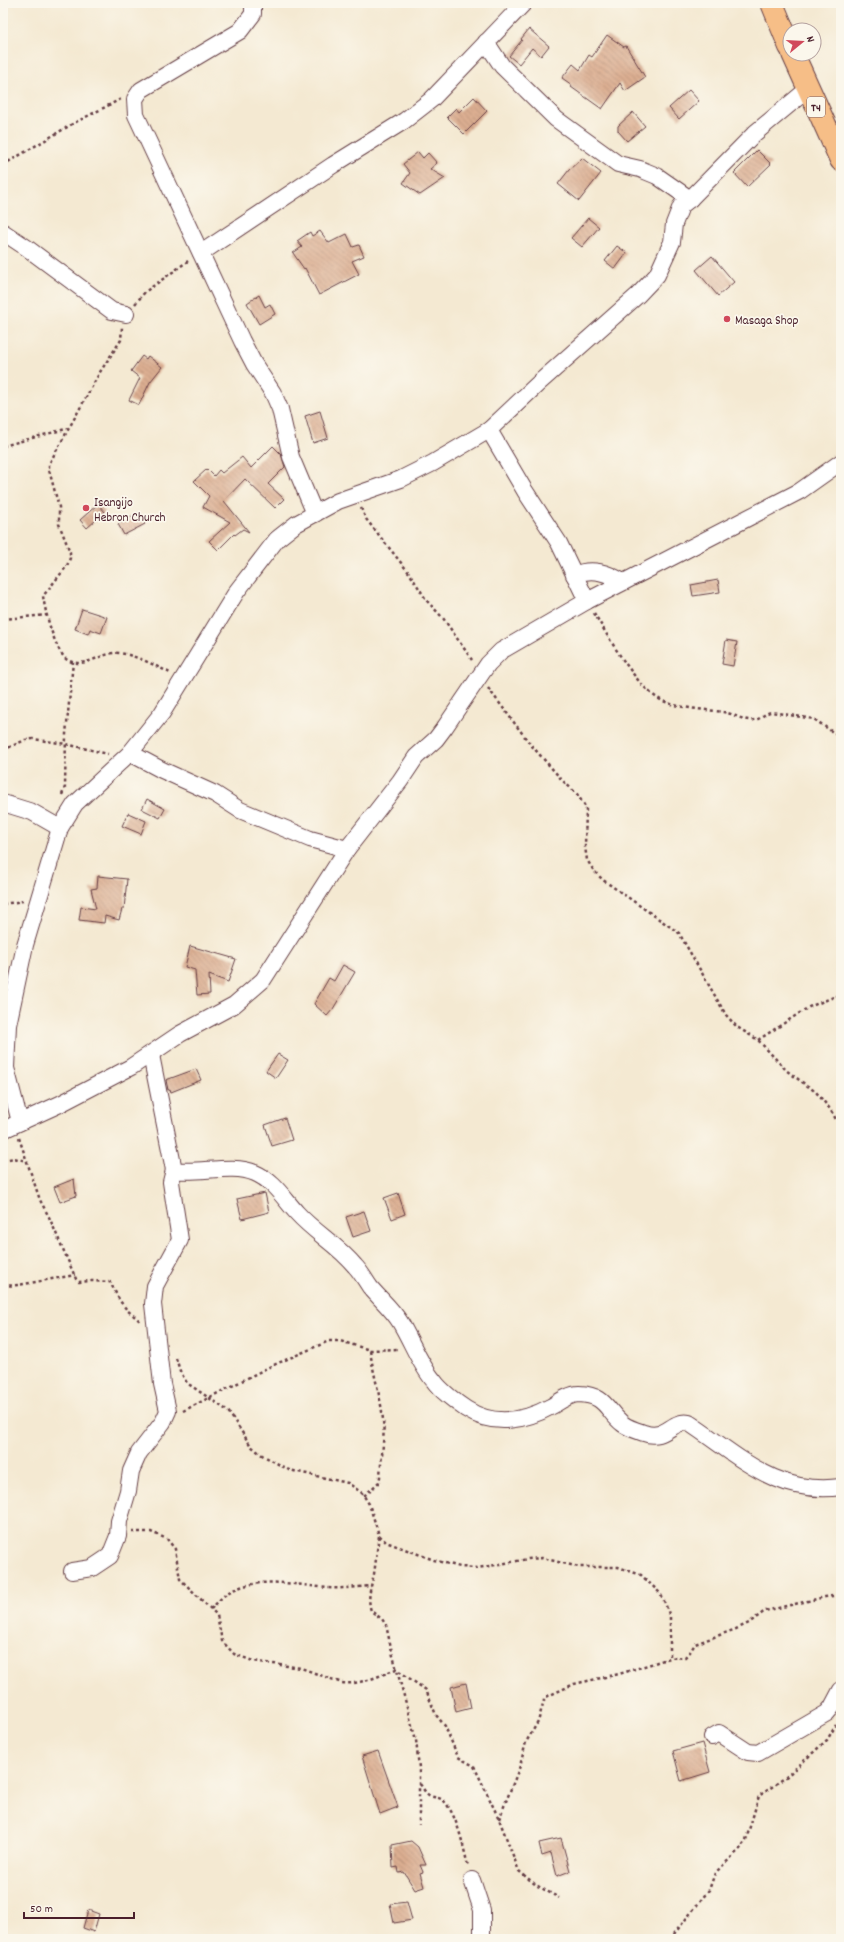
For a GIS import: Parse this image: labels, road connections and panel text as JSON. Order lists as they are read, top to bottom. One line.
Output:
{"streets":{"highway":["T4"]},"places":["Masaga Shop","Isangijo Hebron Church"],"scale_bar":"50 m","north":"right"}
